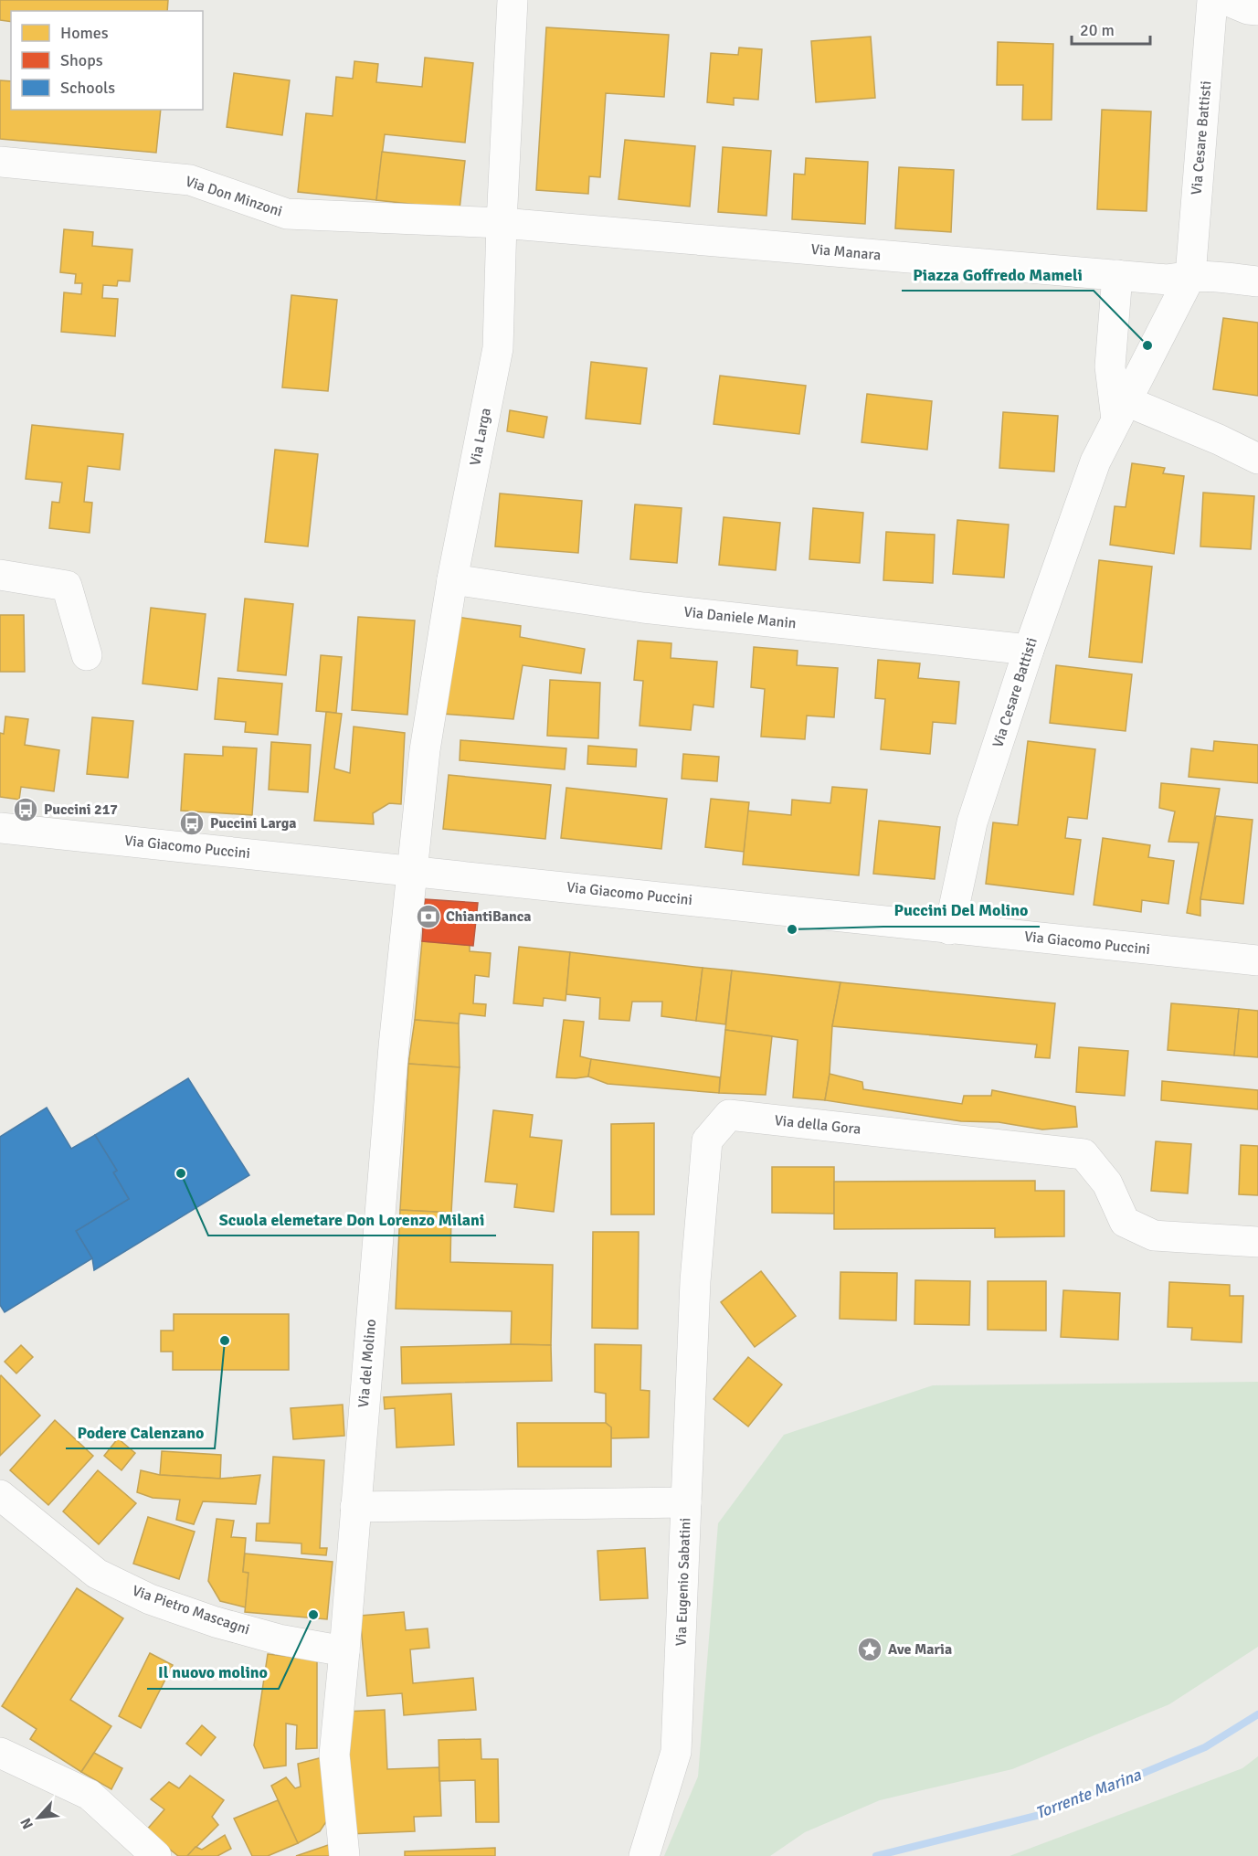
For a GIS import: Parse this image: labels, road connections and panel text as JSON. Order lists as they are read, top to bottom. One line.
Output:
{"streets":{"street":["Via Cesare Battisti","Via Don Minzoni","Via Manara","Via Larga","Via Daniele Manin","Via Giacomo Puccini","Via della Gora","Via del Molino","Via Eugenio Sabatini","Via Pietro Mascagni"]},"crossings":[["Via Cesare Battisti","Via Manara"],["Via Cesare Battisti","Via Daniele Manin"],["Via Cesare Battisti","Via Giacomo Puccini"],["Via Don Minzoni","Via Manara"],["Via Don Minzoni","Via Larga"],["Via Manara","Via Larga"],["Via Larga","Via Daniele Manin"],["Via Larga","Via Giacomo Puccini"],["Via Larga","Via del Molino"],["Via Giacomo Puccini","Via del Molino"],["Via della Gora","Via Eugenio Sabatini"],["Via del Molino","Via Eugenio Sabatini"],["Via del Molino","Via Pietro Mascagni"]],"water":["Torrente Marina"],"places":{"other":["Piazza Goffredo Mameli","Puccini Del Molino","Scuola elemetare Don Lorenzo Milani","Podere Calenzano","Il nuovo molino"],"bus stop":["Puccini 217","Puccini Larga"],"bank":["ChiantiBanca"],"place":["Ave Maria"]},"legend":["Homes","Shops","Schools"],"scale_bar":"20 m","north":"bottom left"}
